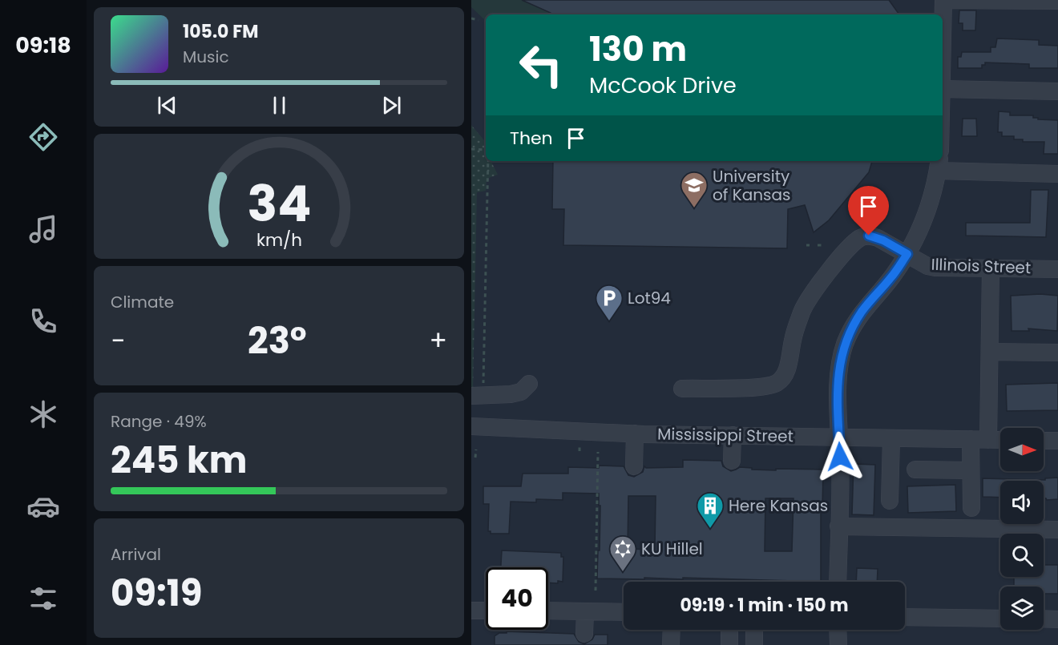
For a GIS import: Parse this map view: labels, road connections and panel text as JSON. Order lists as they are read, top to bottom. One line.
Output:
{"streets":{"street":["Illinois Street","Mississippi Street"]},"places":{"school or university":["University of Kansas"],"parking":["Lot94"],"building":["Here Kansas"],"synagogue":["KU Hillel"]},"north":"right","page":{"tabs":"09:18","turn":["130 m","McCook Drive"],"song":["105.0 FM","Music"],"then":"Then","tile":["Climate",["Range · 49%","245 km"],["Arrival","09:19"]],"heat":["−","23°","+"],"limit":"40","trip":"09:19 · 1 min · 150 m","gauge":["34","km/h"]}}
